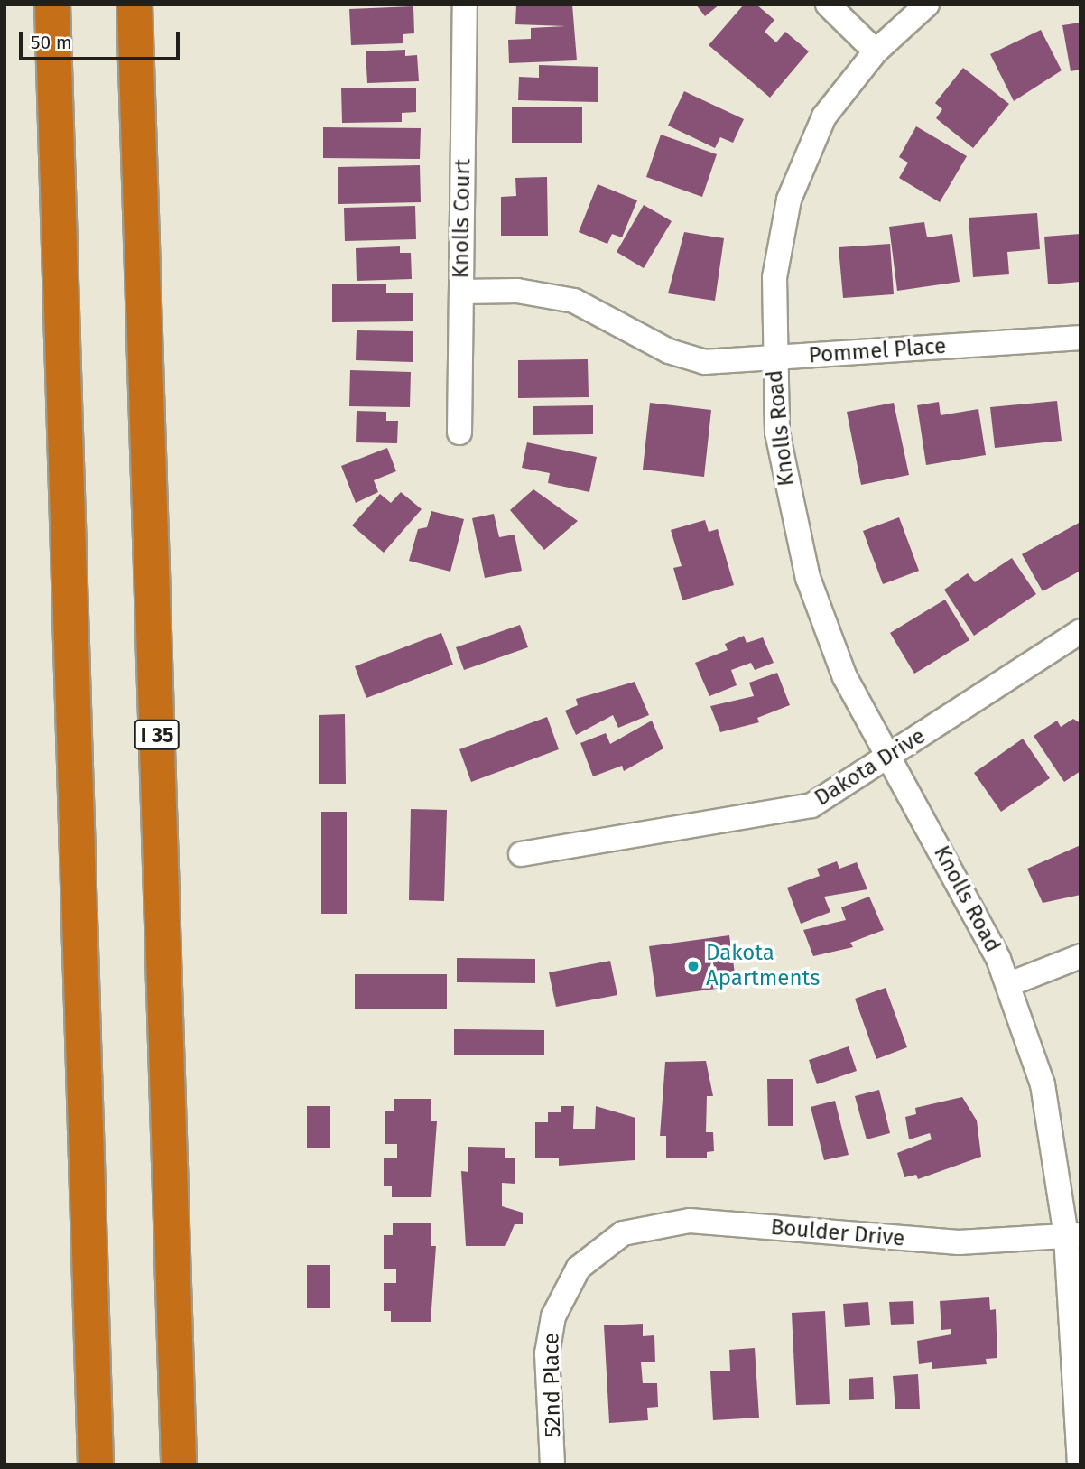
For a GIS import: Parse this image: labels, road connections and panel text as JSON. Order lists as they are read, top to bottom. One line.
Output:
{"streets":{"highway":["I 35"],"street":["Knolls Court","Pommel Place","Knolls Road","Dakota Drive","Boulder Drive","52nd Place"]},"crossings":[["Knolls Court","Pommel Place"],["Pommel Place","Knolls Road"],["Knolls Road","Dakota Drive"],["Knolls Road","Boulder Drive"],["Boulder Drive","52nd Place"]],"places":["Dakota Apartments"],"scale_bar":"50 m"}
